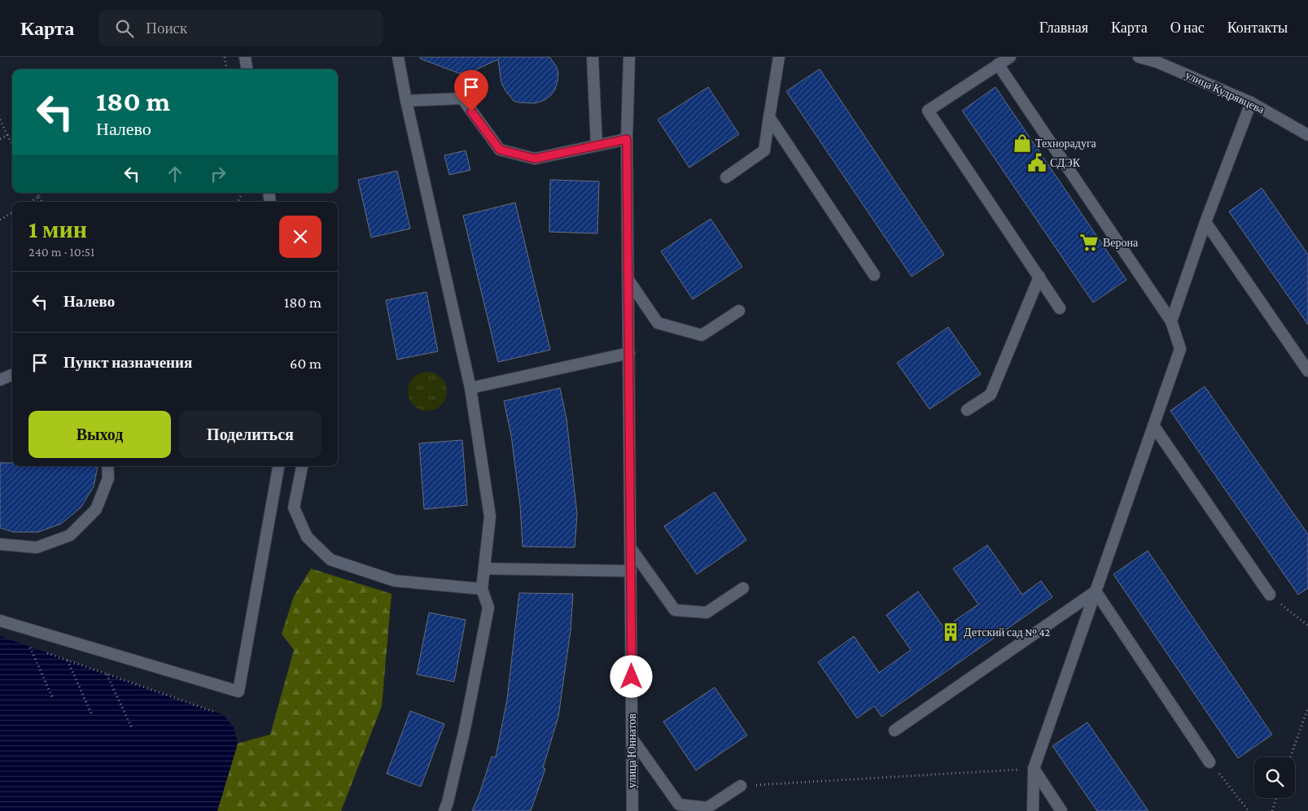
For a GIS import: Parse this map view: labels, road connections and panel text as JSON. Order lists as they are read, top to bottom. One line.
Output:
{"streets":{"street":["улица Кудрявцева","улица Юннатов"]},"places":{"shop":["Технорадуга"],"public building":["СДЭК"],"supermarket":["Верона"],"building":["Детский сад № 42"]},"page":{"header":"Карта","search":"Поиск","nav":["Главная","Карта","О нас","Контакты"],"turn":["180 m","Налево"],"heading":["1 мин","240 m · 10:51"],"list":[{"name":"Налево","value":"180 m"},{"name":"Пункт назначения","value":"60 m"}],"buttons":["Выход","Поделиться"]}}
